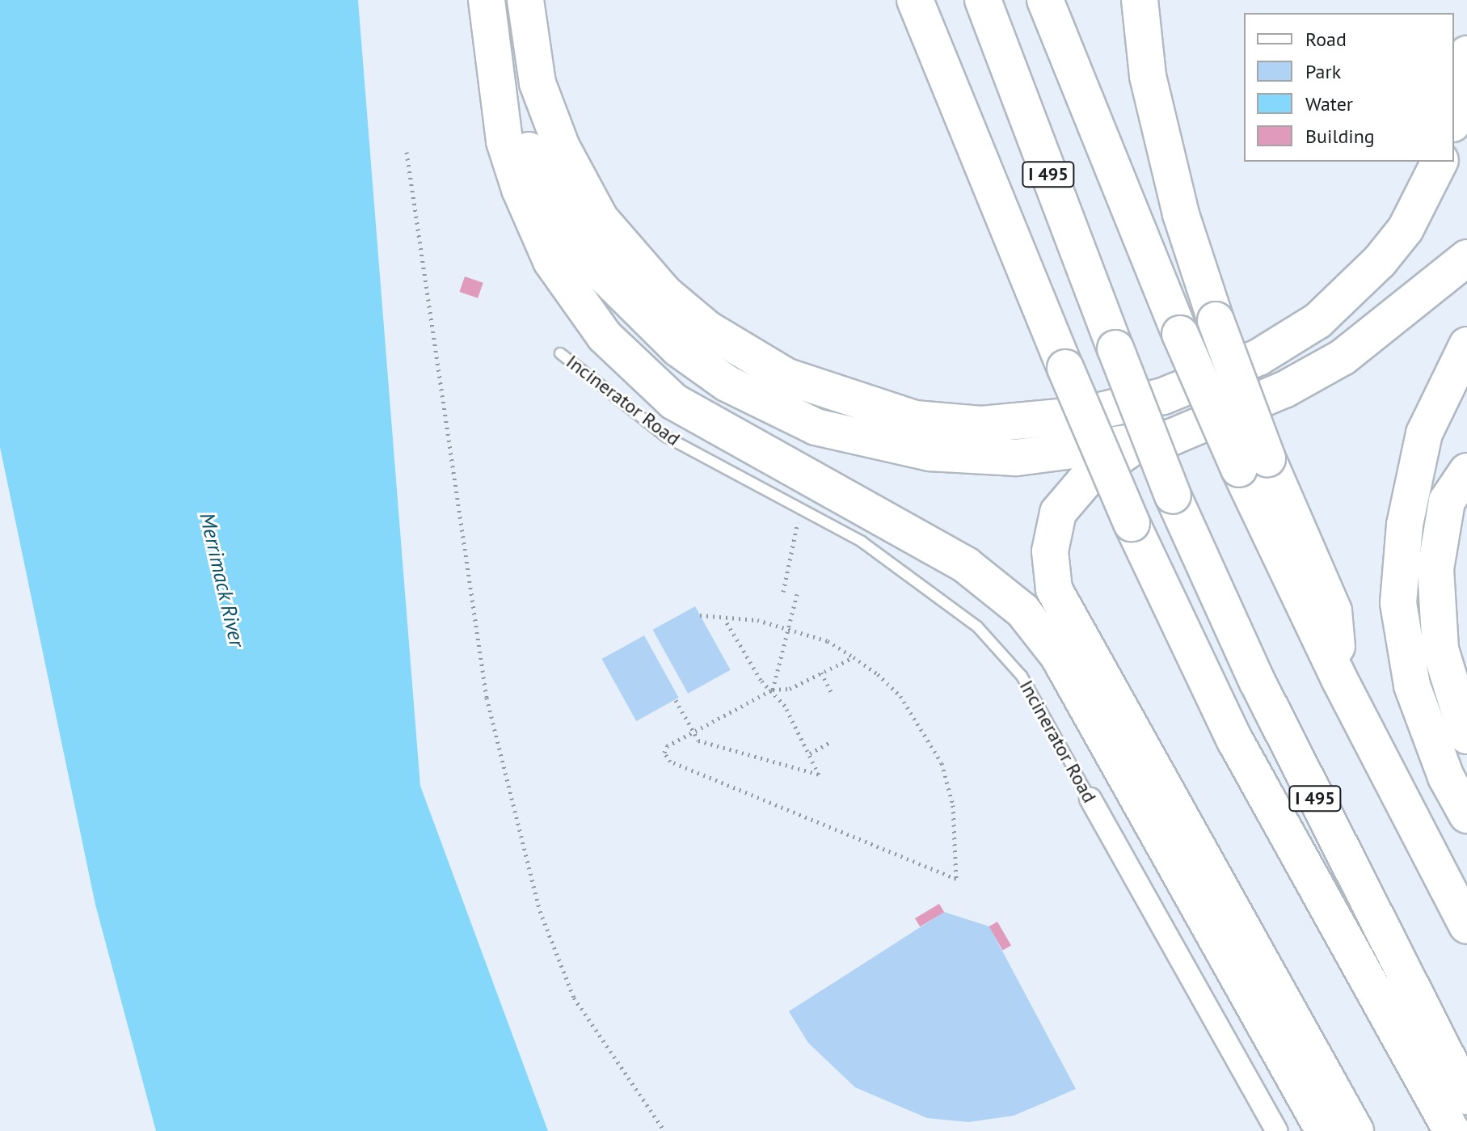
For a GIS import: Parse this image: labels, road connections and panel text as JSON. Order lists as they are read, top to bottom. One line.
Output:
{"streets":{"highway":["I 495"],"street":["Incinerator Road"]},"water":["Merrimack River"],"legend":["Road","Park","Water","Building"]}
